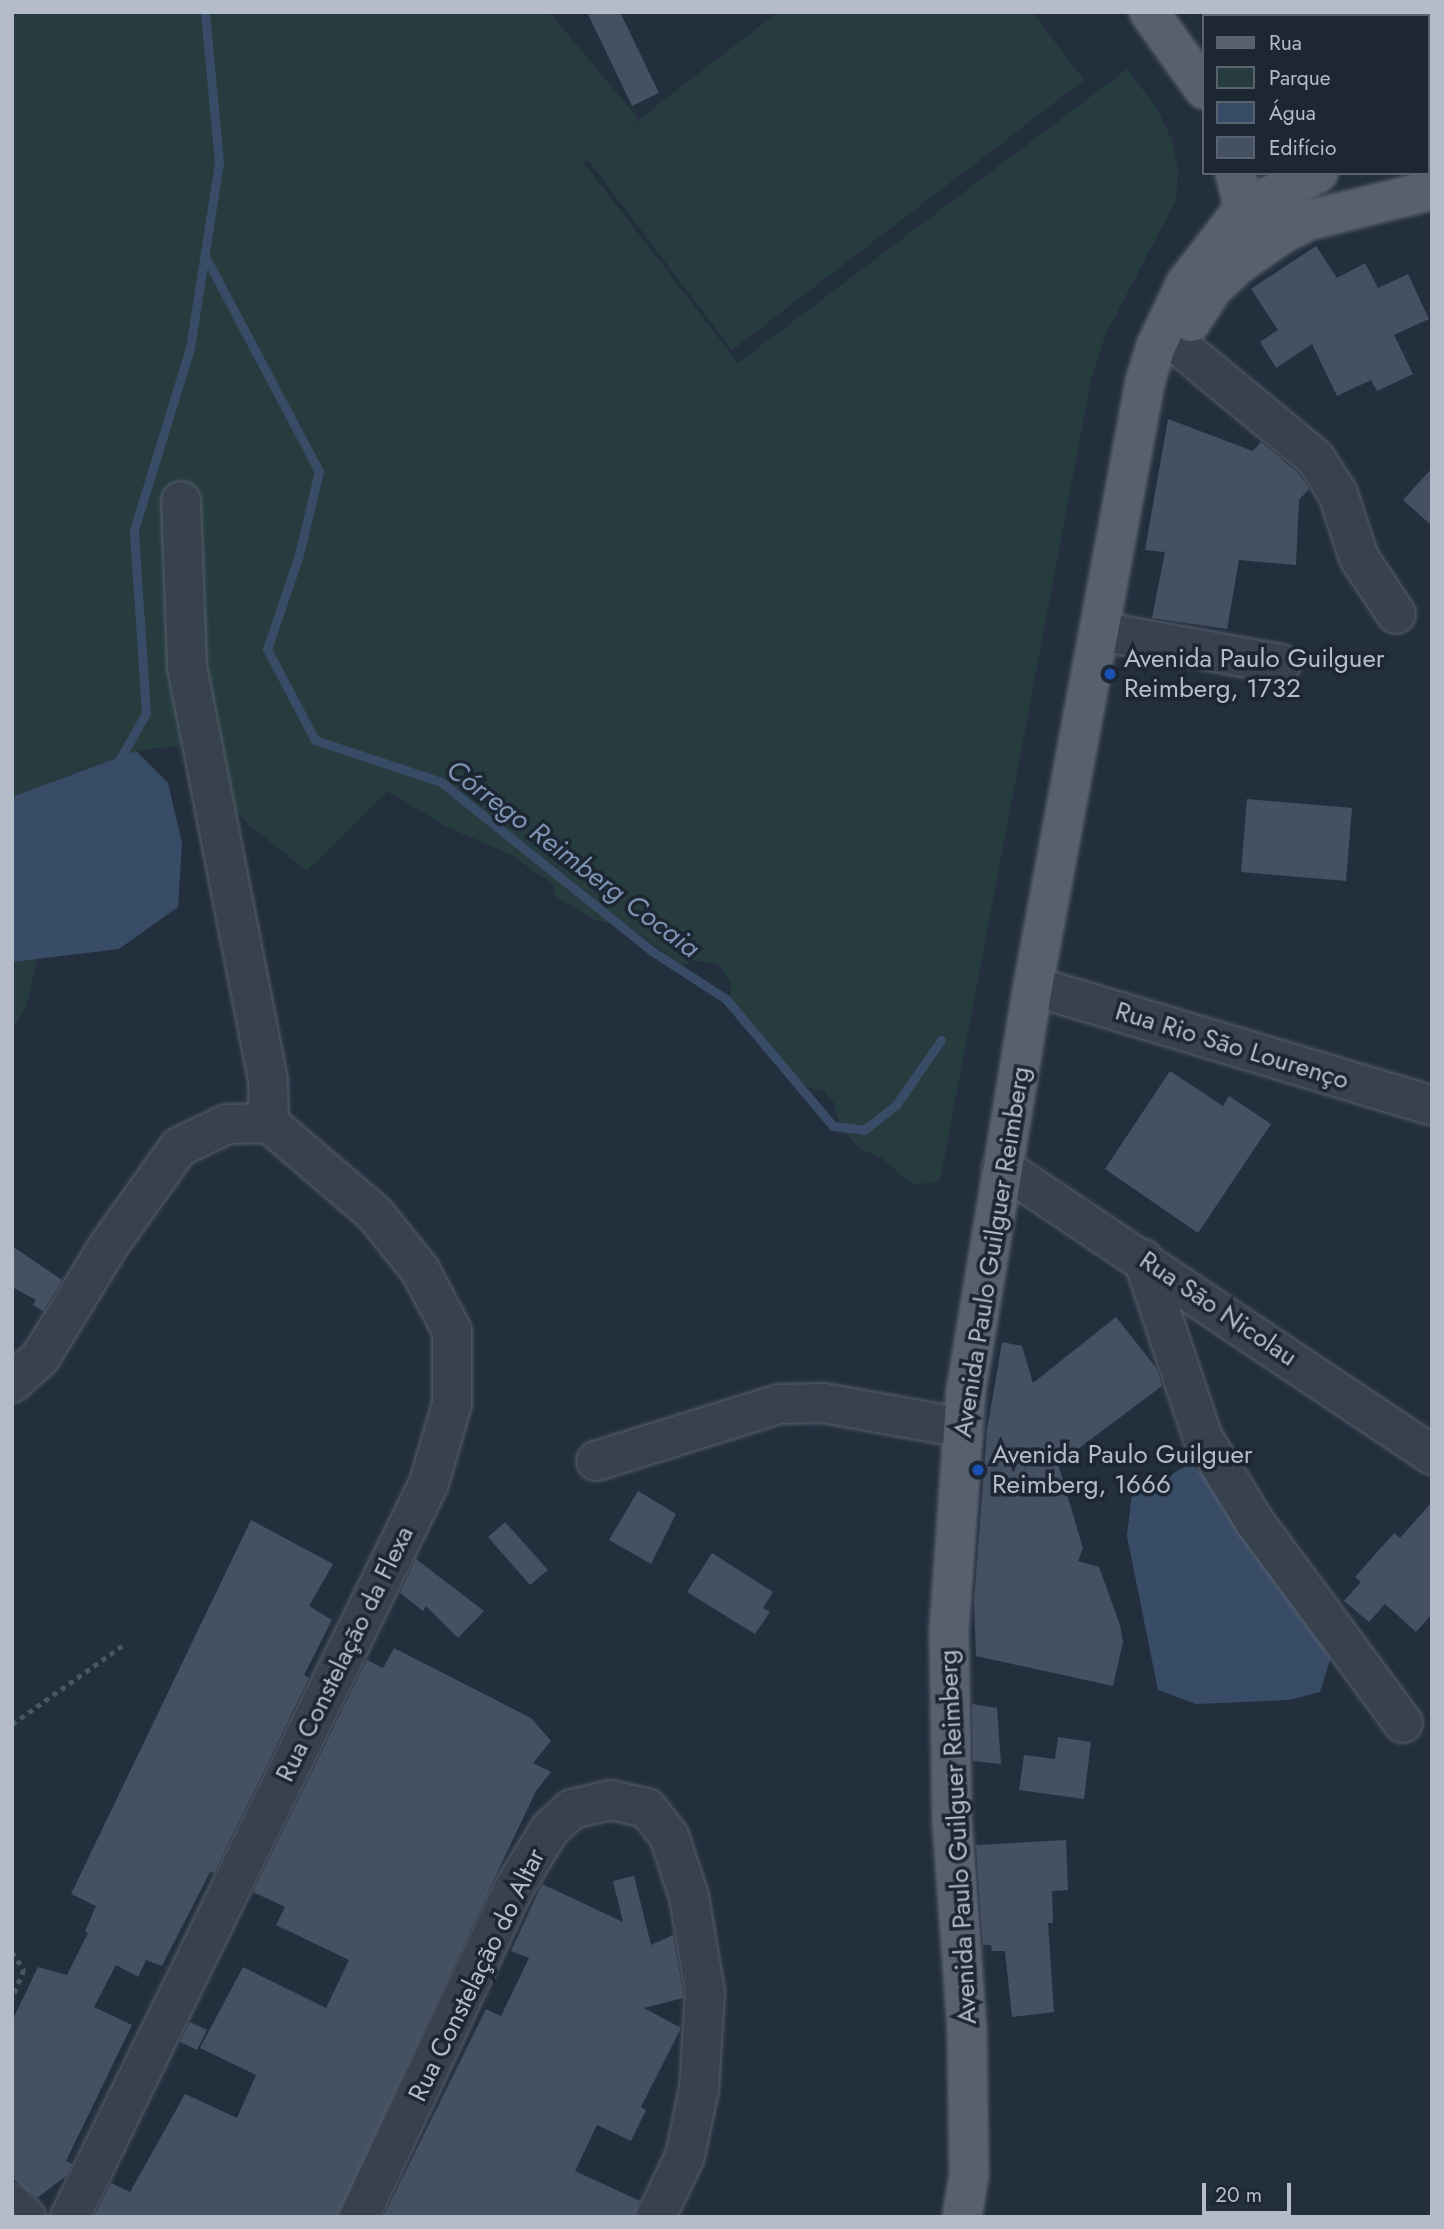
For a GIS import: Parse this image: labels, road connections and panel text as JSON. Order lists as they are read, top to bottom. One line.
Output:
{"streets":{"main road":["Avenida Paulo Guilguer Reimberg"],"street":["Rua Rio São Lourenço","Rua São Nicolau","Rua Constelação da Flexa","Rua Constelação do Altar"]},"crossings":[["Rua Rio São Lourenço","Avenida Paulo Guilguer Reimberg"],["Avenida Paulo Guilguer Reimberg","Rua São Nicolau"]],"water":["Córrego Reimberg Cocaia"],"places":["Avenida Paulo Guilguer Reimberg, 1732","Avenida Paulo Guilguer Reimberg, 1666"],"legend":["Rua","Parque","Água","Edifício"],"scale_bar":"20 m"}
